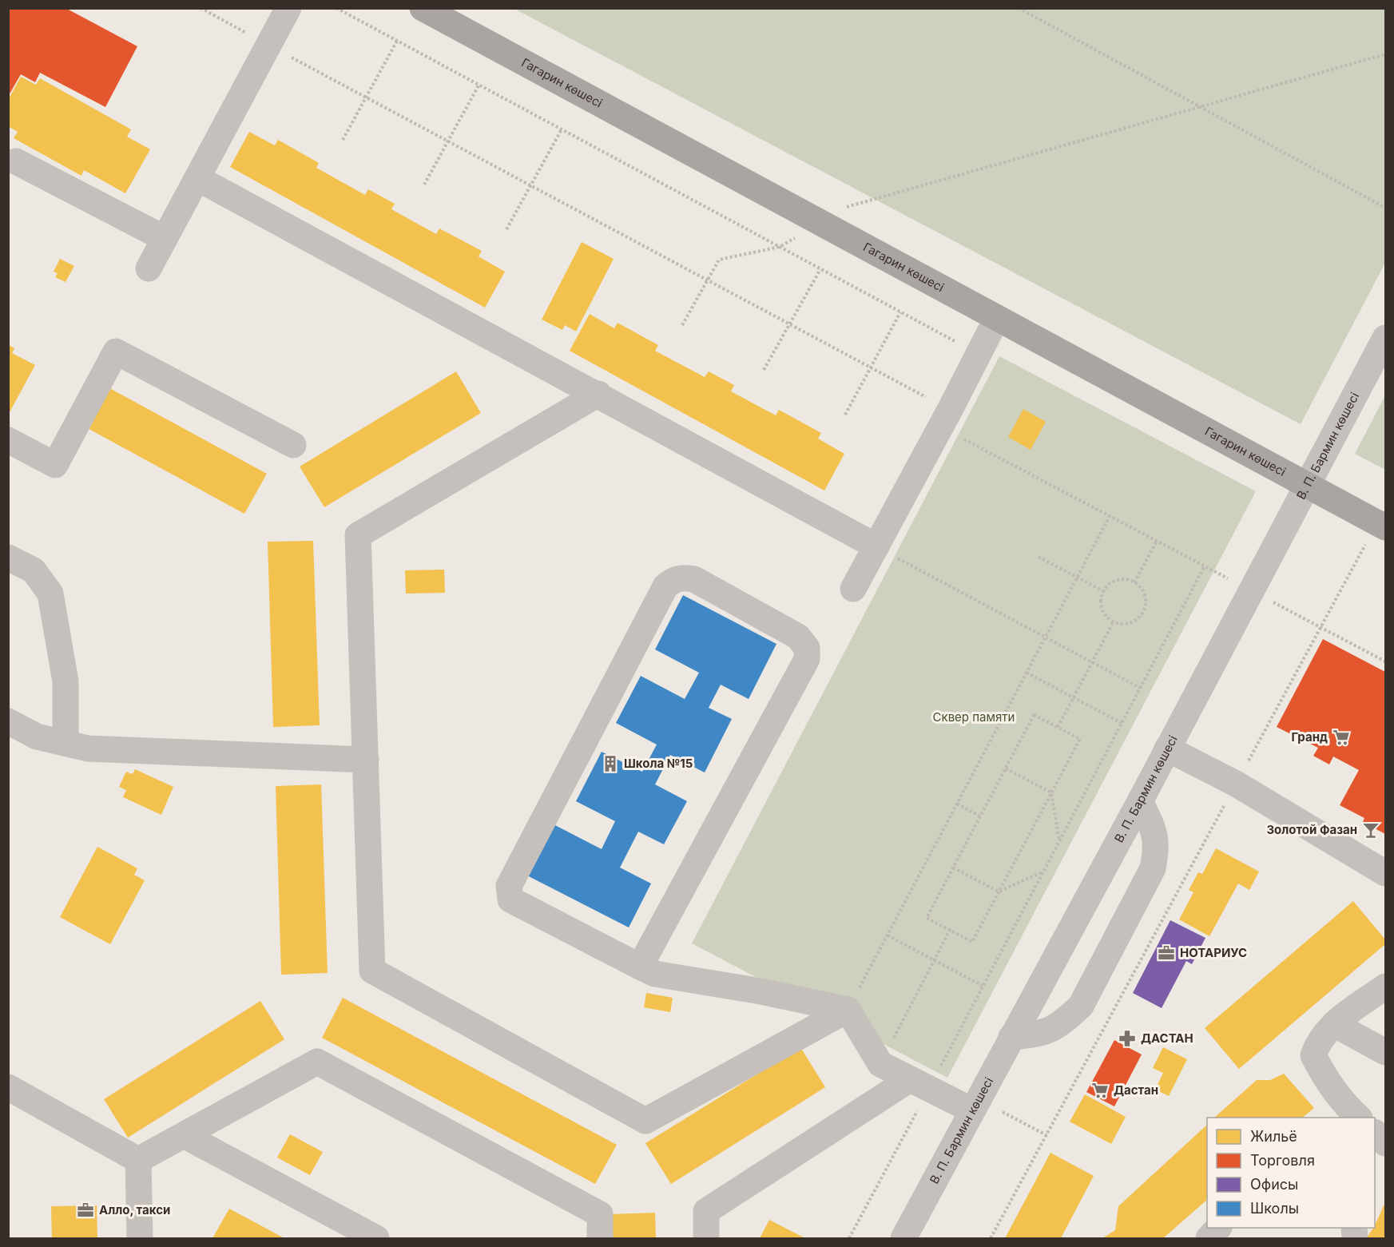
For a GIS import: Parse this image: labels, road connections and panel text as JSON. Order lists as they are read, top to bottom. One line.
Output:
{"streets":{"main road":["Гагарин көшесі"],"street":["В. П. Бармин көшесі"]},"crossings":[["Гагарин көшесі","В. П. Бармин көшесі"]],"parks":["Сквер памяти"],"places":{"supermarket":["Гранд","Дастан"],"building":["Школа №15"],"bar":["Золотой Фазан"],"office":["НОТАРИУС","Алло, такси"],"pharmacy":["ДАСТАН"]},"legend":["Жильё","Торговля","Офисы","Школы"]}
